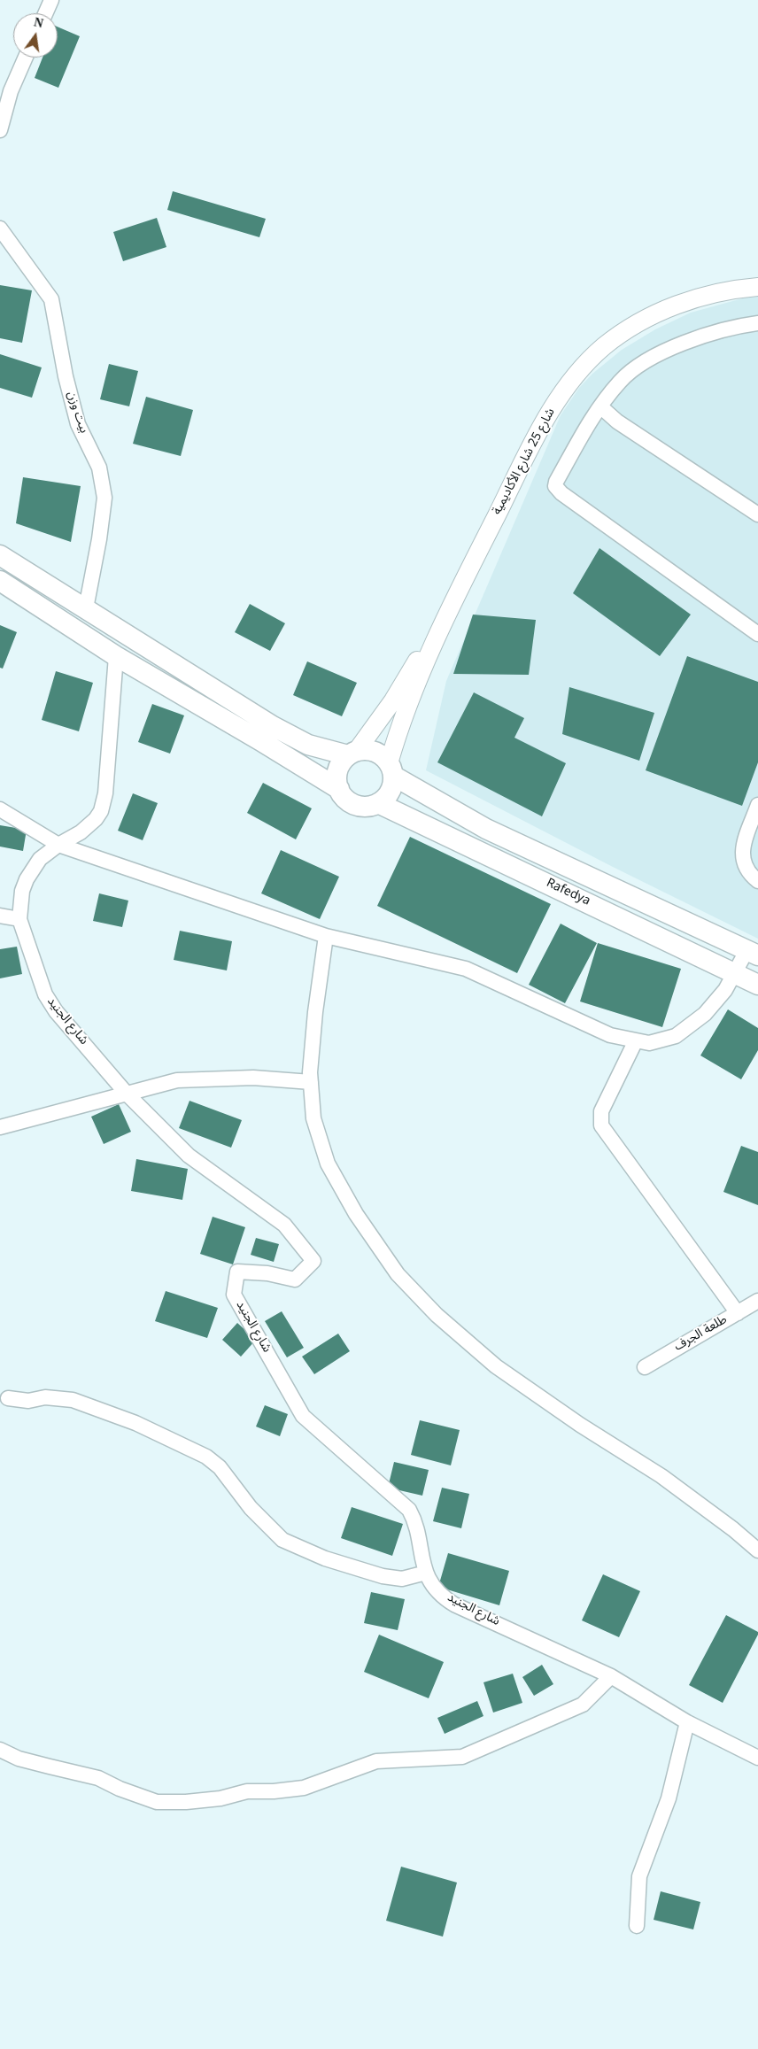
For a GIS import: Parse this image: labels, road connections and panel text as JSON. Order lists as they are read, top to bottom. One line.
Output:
{"streets":{"main road":["Rafedya"],"street":["بيت وزن","شارع 25 شارع الأكاديمية","شارع الجنيد","طلعة الجرف"]},"north":"top"}
